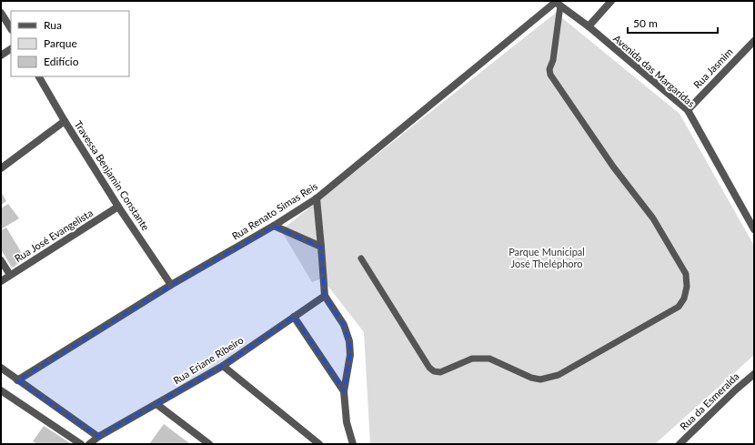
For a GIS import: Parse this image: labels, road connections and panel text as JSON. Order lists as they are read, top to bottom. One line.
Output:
{"streets":{"street":["Rua Jasmim","Avenida das Margaridas","Travessa Benjamin Constante","Rua Renato Simas Reis","Rua José Evangelista","Rua Eriane Ribeiro","Rua da Esmeralda"]},"crossings":[["Rua Jasmim","Avenida das Margaridas"],["Avenida das Margaridas","Rua Renato Simas Reis"],["Travessa Benjamin Constante","Rua Renato Simas Reis"],["Travessa Benjamin Constante","Rua José Evangelista"]],"parks":["Parque Municipal José Theléphoro"],"legend":["Rua","Parque","Edifício"],"scale_bar":"50 m"}
